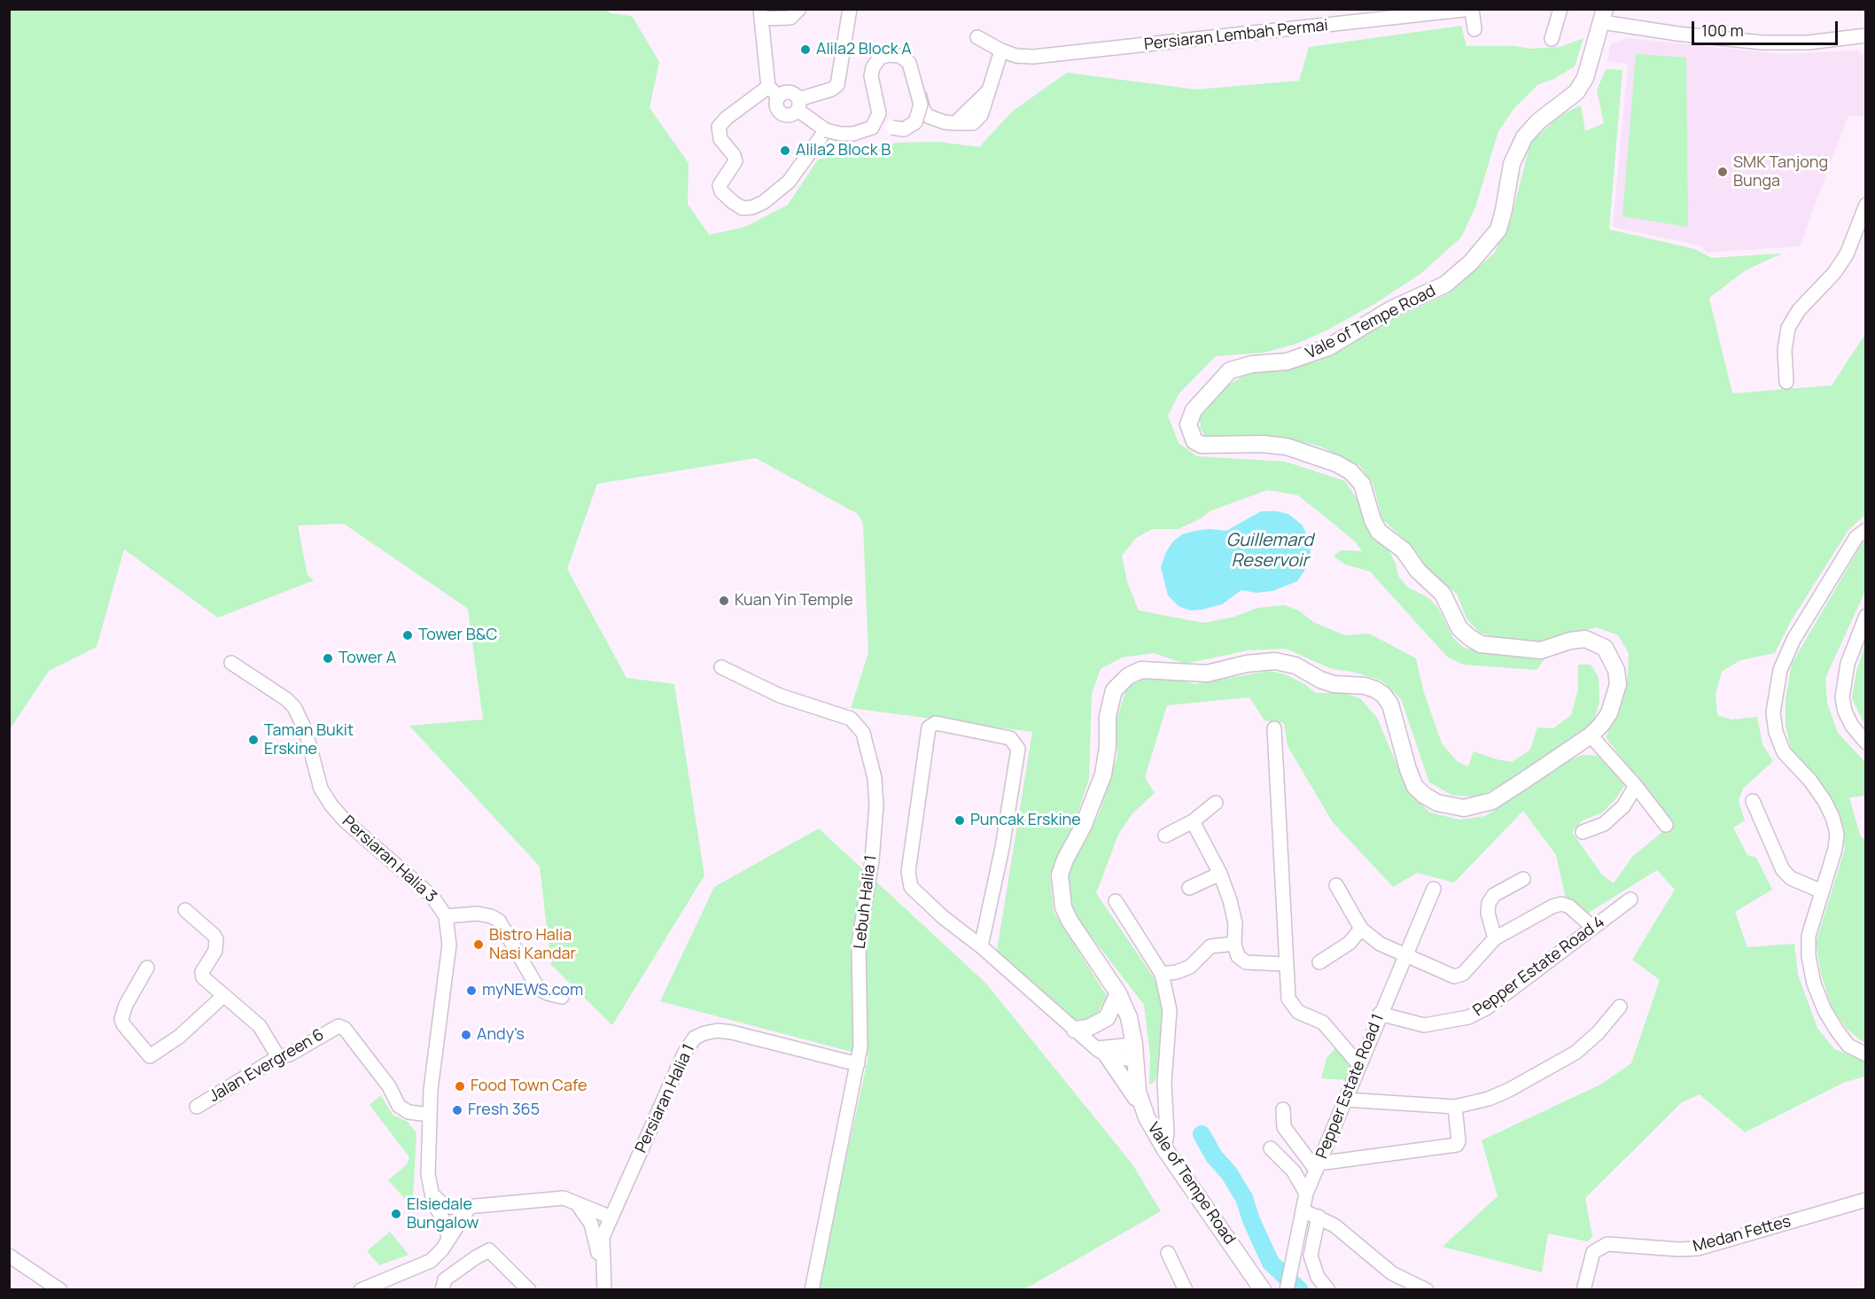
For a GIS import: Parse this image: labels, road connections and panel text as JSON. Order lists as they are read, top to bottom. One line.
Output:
{"streets":{"main road":["Vale of Tempe Road"],"street":["Persiaran Lembah Permai","Persiaran Halia 3","Lebuh Halia 1","Pepper Estate Road 4","Jalan Evergreen 6","Pepper Estate Road 1","Persiaran Halia 1","Medan Fettes"]},"crossings":[["Persiaran Halia 3","Jalan Evergreen 6"],["Lebuh Halia 1","Persiaran Halia 1"],["Pepper Estate Road 4","Pepper Estate Road 1"]],"water":["Guillemard Reservoir"],"places":["Alila2 Block A","Alila2 Block B","SMK Tanjong Bunga","Kuan Yin Temple","Tower B&C","Tower A","Taman Bukit Erskine","Puncak Erskine","Bistro Halia Nasi Kandar","myNEWS.com","Andy's","Food Town Cafe","Fresh 365","Elsiedale Bungalow"],"scale_bar":"100 m"}
